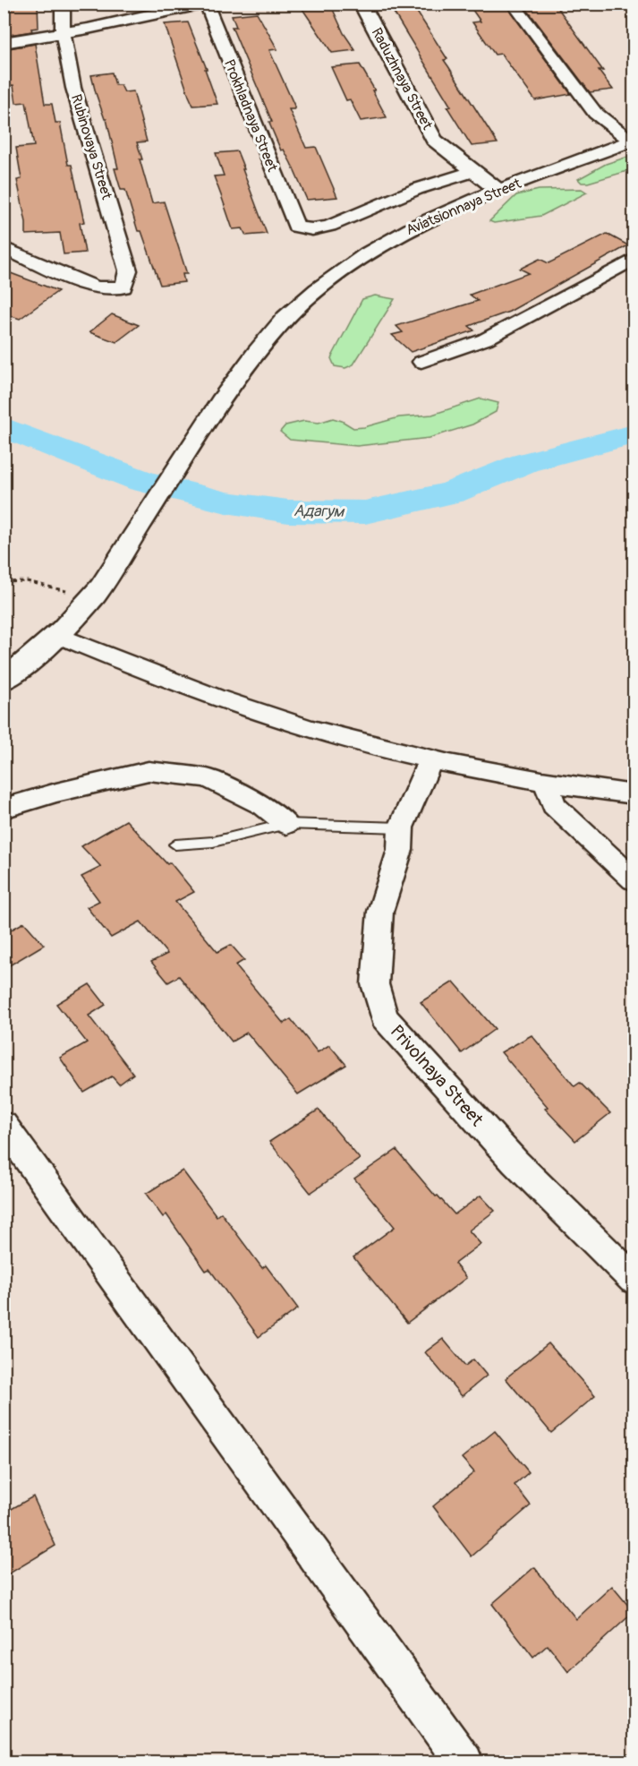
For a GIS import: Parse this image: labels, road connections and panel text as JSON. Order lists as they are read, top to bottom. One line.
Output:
{"streets":{"main road":["Raduzhnaya Street","Aviatsionnaya Street"],"street":["Prokhladnaya Street","Rubinovaya Street","Privolnaya Street"]},"crossings":[["Raduzhnaya Street","Prokhladnaya Street"],["Raduzhnaya Street","Aviatsionnaya Street"]],"water":["Адагум"]}
